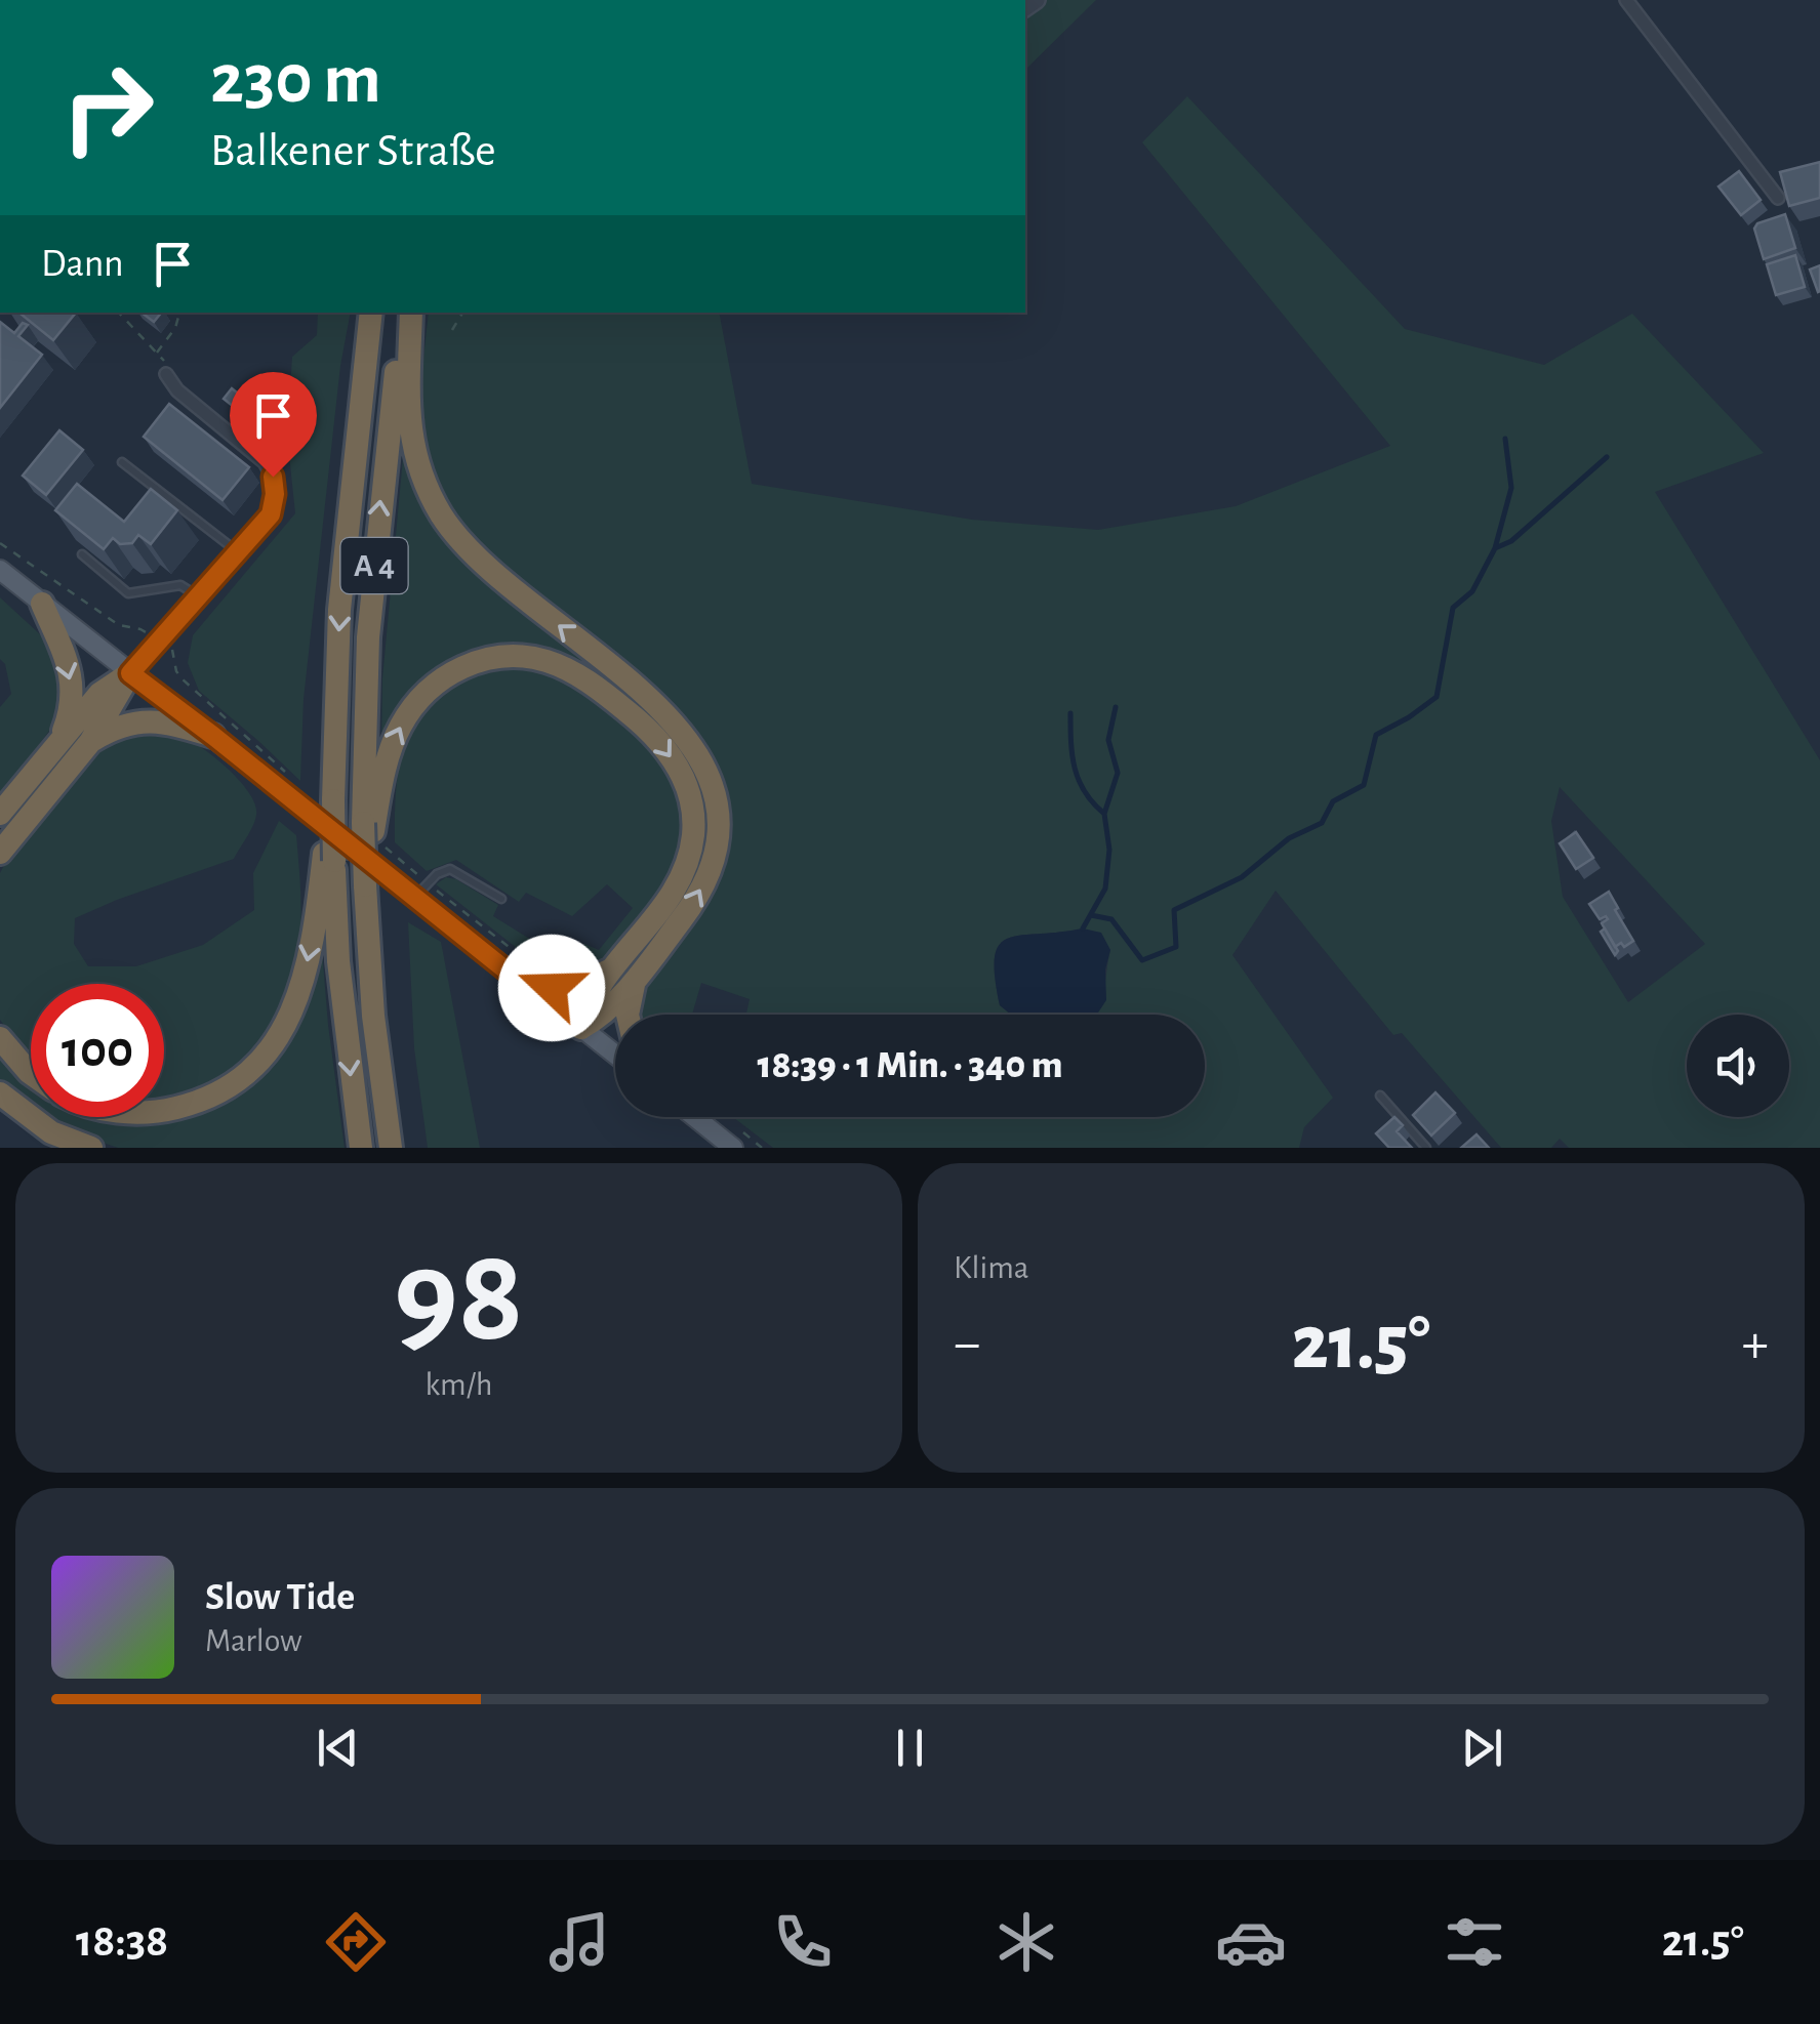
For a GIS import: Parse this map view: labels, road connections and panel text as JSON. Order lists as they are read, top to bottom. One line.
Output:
{"streets":{"highway":["A 4"]},"page":{"turn":["230 m","Balkener Straße"],"then":"Dann","limit":"100","trip":"18:39 · 1 Min. · 340 m","tile":[["98","km/h"],"Klima"],"heat":["−","21.5°","+"],"song":["Slow Tide","Marlow"],"tabs":["18:38","21.5°"]}}
